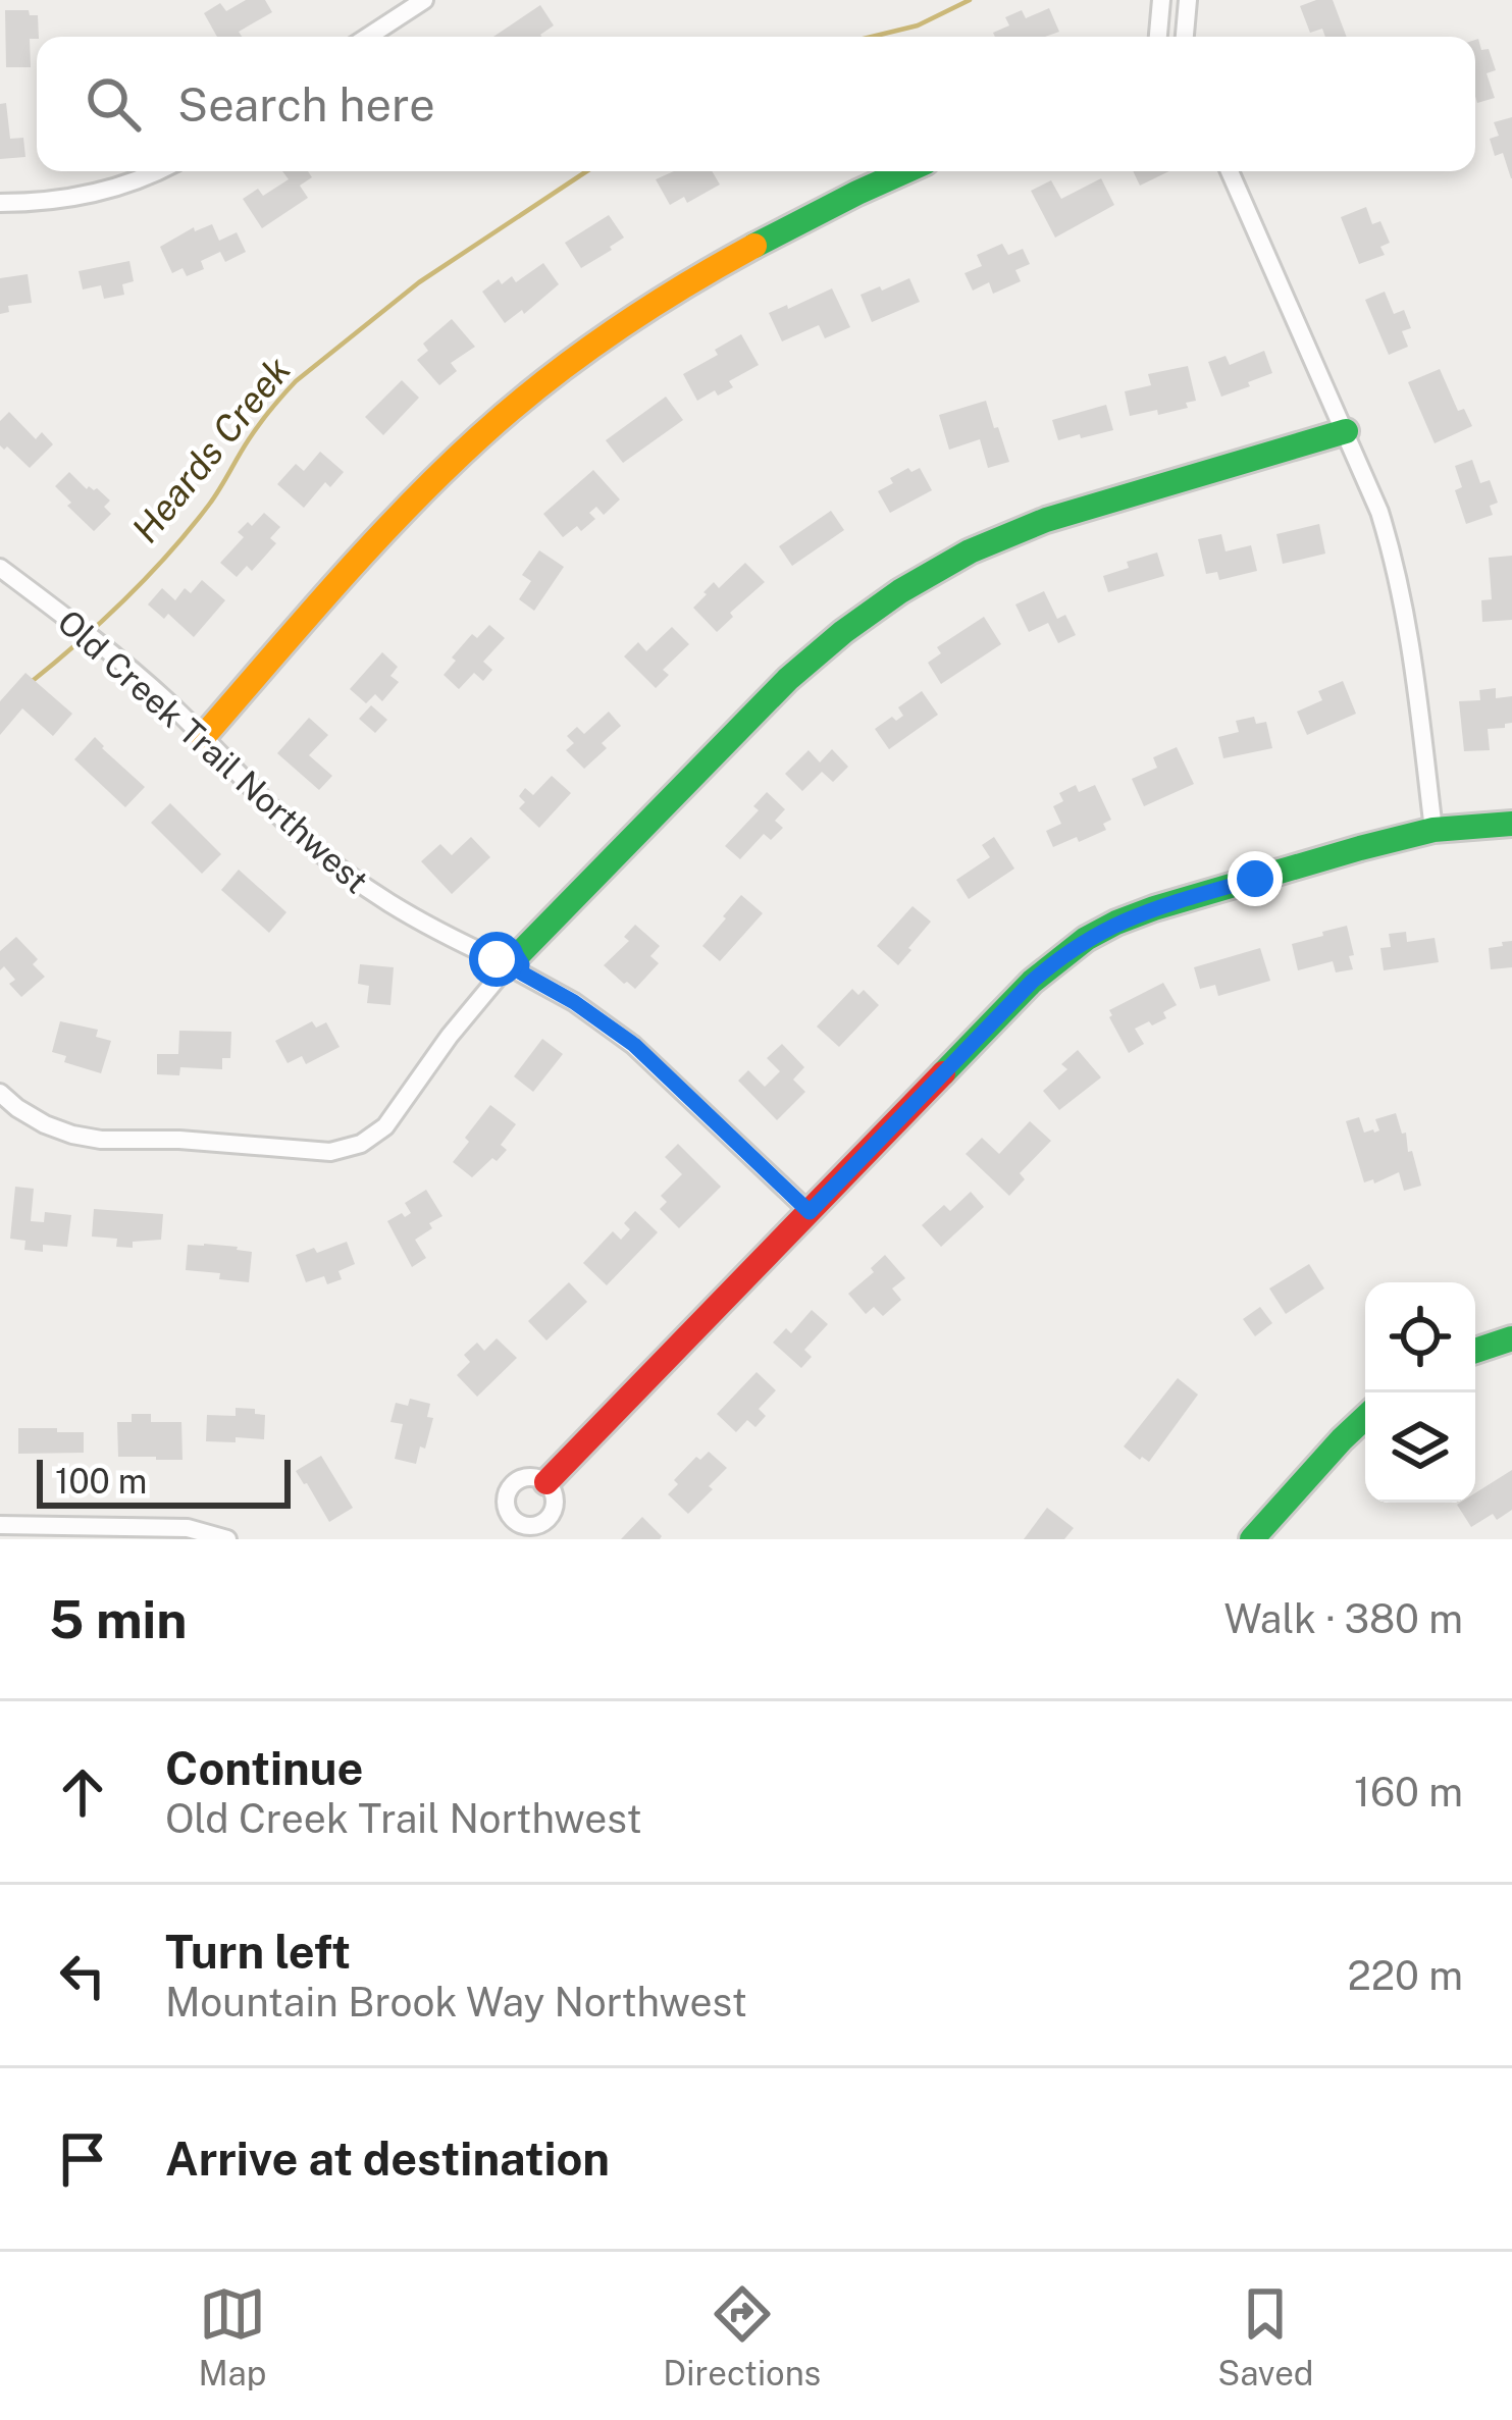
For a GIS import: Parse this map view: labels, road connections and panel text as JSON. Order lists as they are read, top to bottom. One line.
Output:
{"streets":{"street":["Old Creek Trail Northwest"]},"water":["Heards Creek"],"scale_bar":"100 m","page":{"search":"Search here","scale":"100 m","heading":["5 min","Walk · 380 m"],"list":[["Continue","Old Creek Trail Northwest","160 m"],["Turn left","Mountain Brook Way Northwest","220 m"],"Arrive at destination"],"nav":["Map","Directions","Saved"]}}
